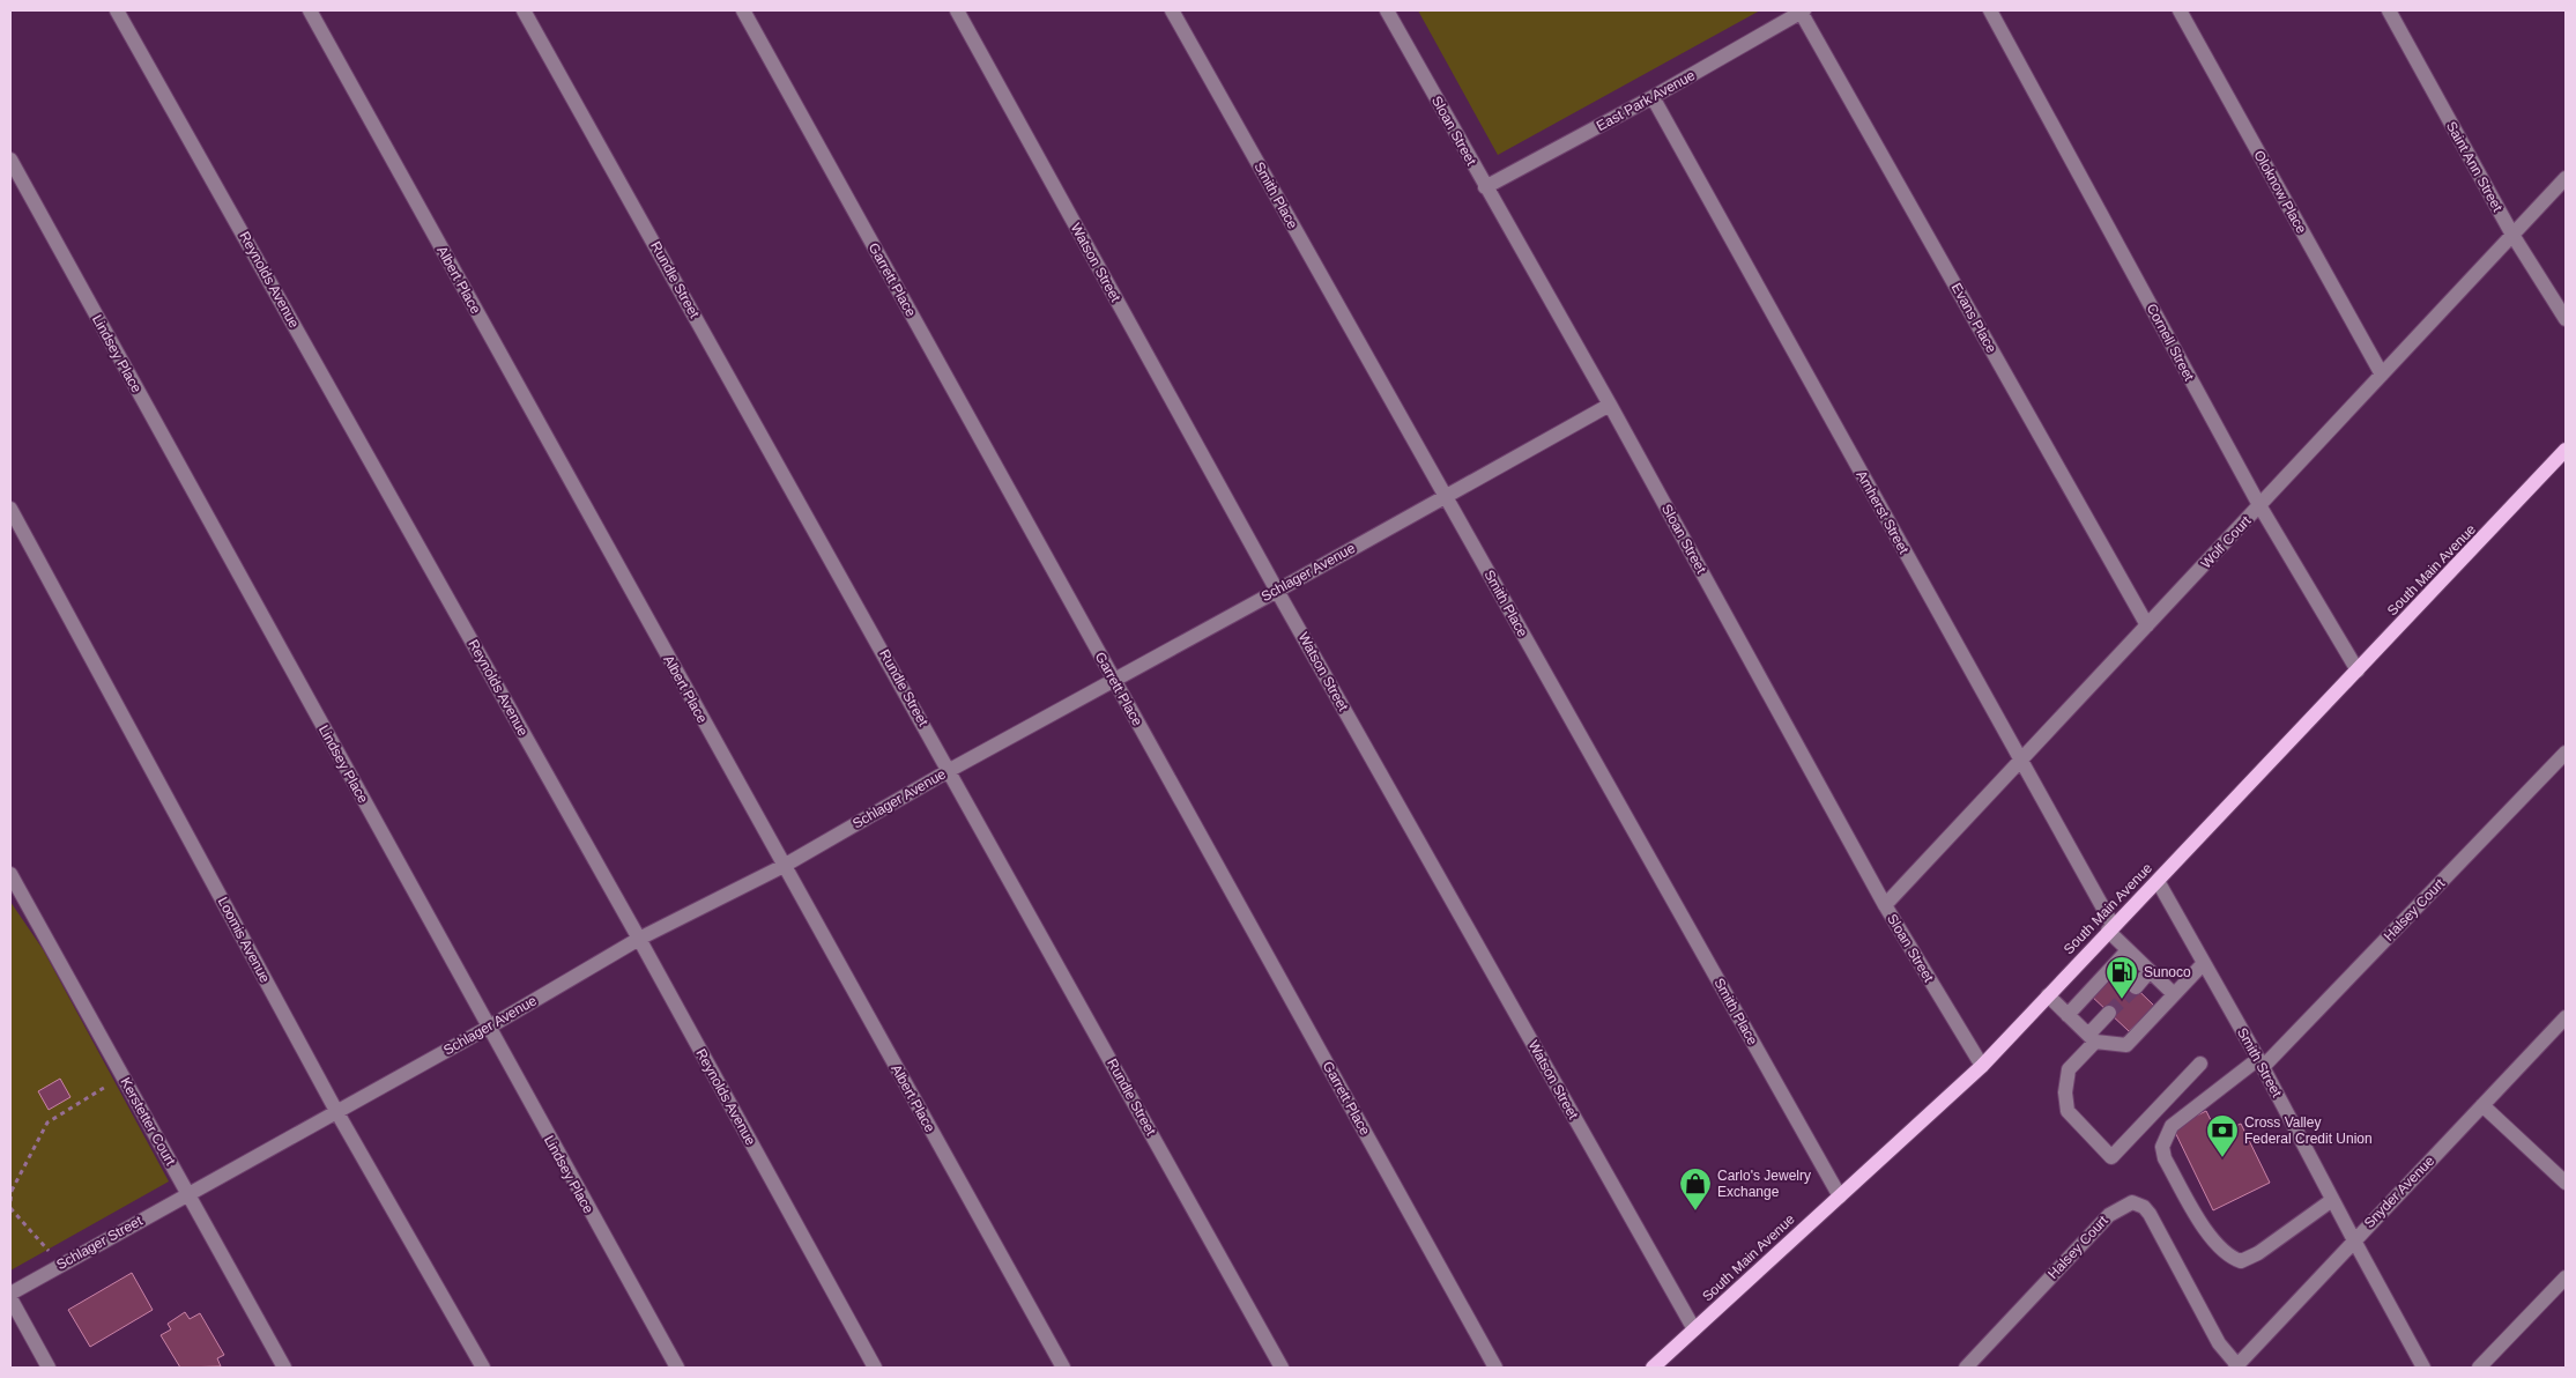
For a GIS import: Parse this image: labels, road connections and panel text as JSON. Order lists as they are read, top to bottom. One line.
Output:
{"streets":{"main road":["South Main Avenue"],"street":["East Park Avenue","Sloan Street","Saint Ann Street","Oloknow Place","Smith Place","Watson Street","Reynolds Avenue","Albert Place","Rundle Street","Garrett Place","Evans Place","Cornell Street","Lindsey Place","Amherst Street","Wolf Court","Schlager Avenue","Halsey Court","Loomis Avenue","Smith Street","Kerstetter Court","Snyder Avenue","Schlager Street"]},"crossings":[["East Park Avenue","Sloan Street"],["East Park Avenue","Evans Place"],["East Park Avenue","Amherst Street"],["Sloan Street","Wolf Court"],["Sloan Street","South Main Avenue"],["Sloan Street","Schlager Avenue"],["Saint Ann Street","Wolf Court"],["Oloknow Place","Wolf Court"],["Smith Place","South Main Avenue"],["Smith Place","Schlager Avenue"],["Watson Street","South Main Avenue"],["Watson Street","Schlager Avenue"],["Reynolds Avenue","Schlager Avenue"],["Albert Place","Schlager Avenue"],["Rundle Street","Schlager Avenue"],["Garrett Place","Schlager Avenue"],["Evans Place","Wolf Court"],["Cornell Street","Wolf Court"],["Cornell Street","South Main Avenue"],["Lindsey Place","Schlager Avenue"],["Amherst Street","Wolf Court"],["Amherst Street","South Main Avenue"],["South Main Avenue","Smith Street"],["Schlager Avenue","Loomis Avenue"],["Schlager Avenue","Kerstetter Court"],["Schlager Avenue","Schlager Street"],["Halsey Court","Smith Street"],["Halsey Court","Snyder Avenue"],["Smith Street","Snyder Avenue"],["Kerstetter Court","Schlager Street"]],"places":{"fuel station":["Sunoco"],"bank":["Cross Valley Federal Credit Union"],"shop":["Carlo's Jewelry Exchange"]}}
